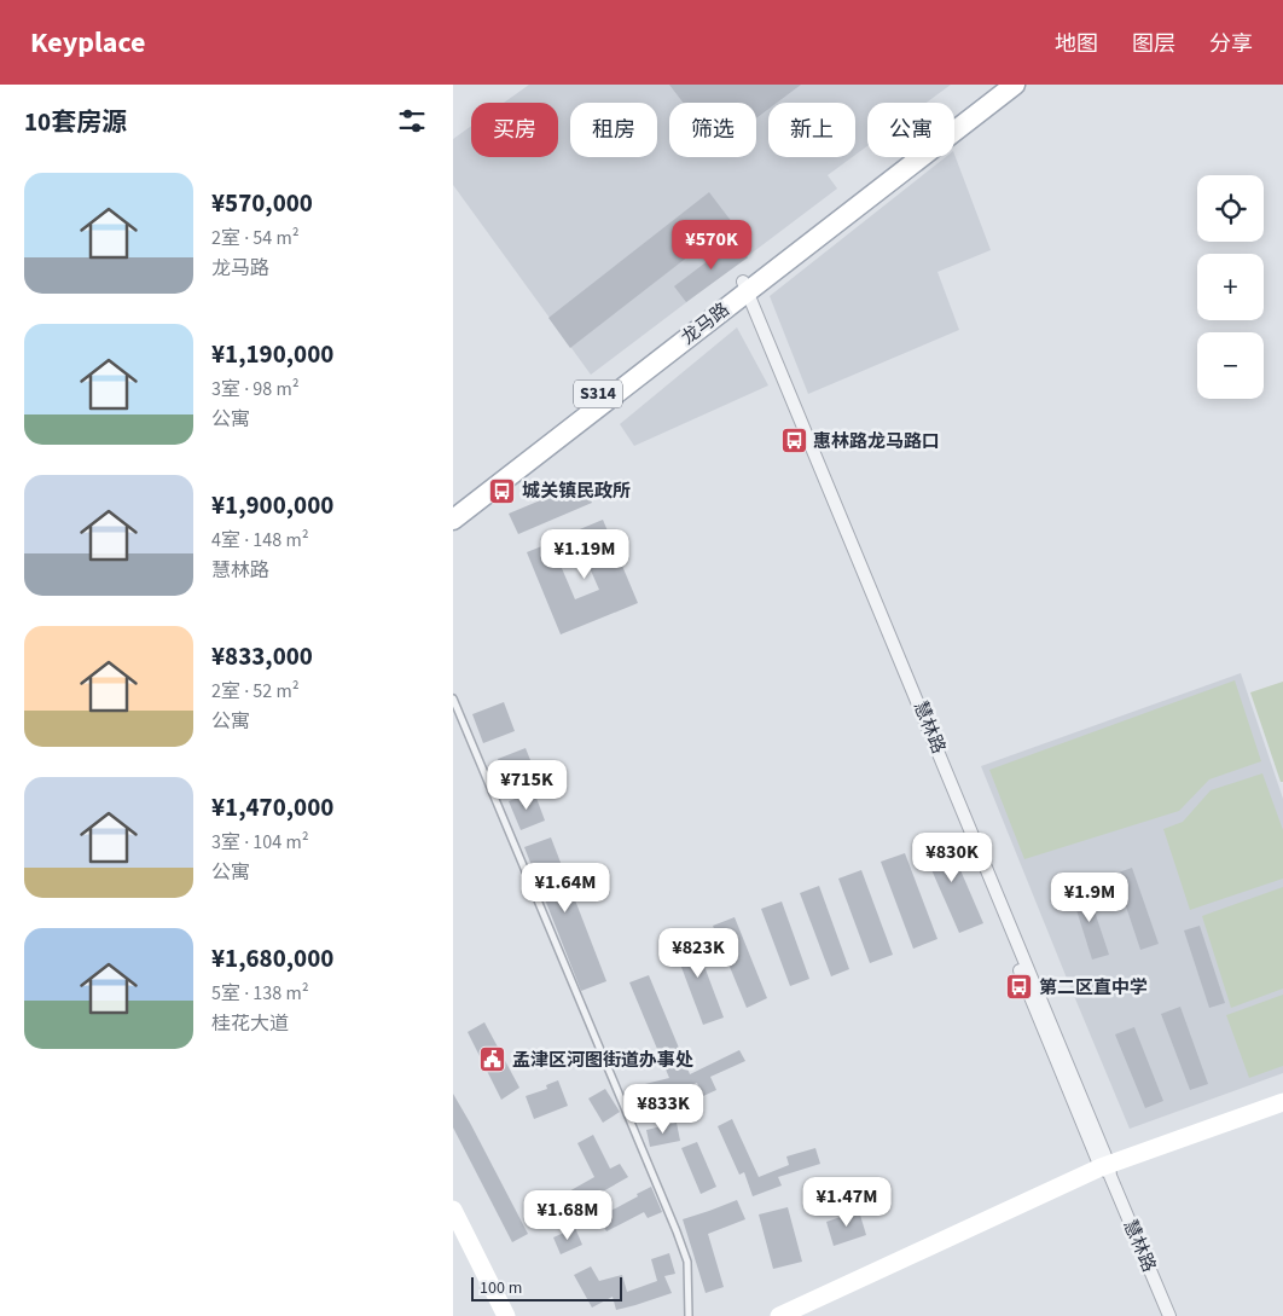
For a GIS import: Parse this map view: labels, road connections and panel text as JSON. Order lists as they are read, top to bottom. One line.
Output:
{"streets":{"main road":["龙马路","S314"],"street":["慧林路"]},"crossings":[["龙马路","慧林路"]],"places":{"bus stop":["惠林路龙马路口","城关镇民政所","第二区直中学"],"public building":["孟津区河图街道办事处"]},"scale_bar":"100 m","page":{"header":"Keyplace","nav":["地图","图层","分享"],"heading":"10套房源","chip":["买房","租房","筛选","新上","公寓"],"list":[{"name":"¥570,000","note":"2室 · 54 m² · 龙马路"},{"name":"¥1,190,000","note":"3室 · 98 m² · 公寓"},{"name":"¥1,900,000","note":"4室 · 148 m² · 慧林路"},{"name":"¥833,000","note":"2室 · 52 m² · 公寓"},{"name":"¥1,470,000","note":"3室 · 104 m² · 公寓"},{"name":"¥1,680,000","note":"5室 · 138 m² · 桂花大道"}],"map_buttons":["+","−"],"price":["¥570K","¥1.19M","¥715K","¥830K","¥1.64M","¥1.9M","¥823K","¥833K","¥1.47M","¥1.68M"],"scale":"100 m"}}
